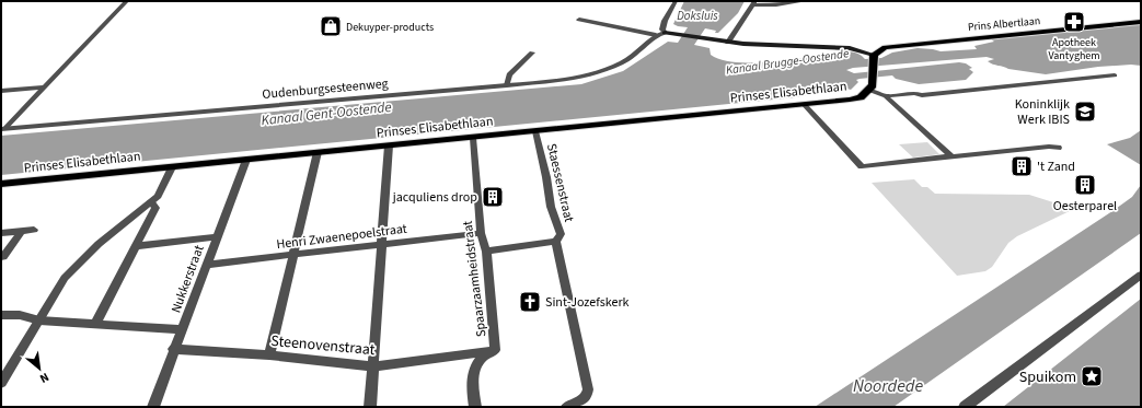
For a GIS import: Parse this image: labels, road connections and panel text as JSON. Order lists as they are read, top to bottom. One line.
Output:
{"streets":{"main road":["Prins Albertlaan","Prinses Elisabethlaan"],"street":["Oudenburgsesteenweg","Staessenstraat","Henri Zwaenepoelstraat","Nukkerstraat","Spaarzaamheidstraat","Steenovenstraat"]},"crossings":[["Prinses Elisabethlaan","Staessenstraat"],["Prinses Elisabethlaan","Nukkerstraat"],["Prinses Elisabethlaan","Spaarzaamheidstraat"],["Henri Zwaenepoelstraat","Nukkerstraat"],["Henri Zwaenepoelstraat","Spaarzaamheidstraat"],["Nukkerstraat","Steenovenstraat"],["Spaarzaamheidstraat","Steenovenstraat"]],"water":["Doksluis","Kanaal Brugge-Oostende","Kanaal Gent-Oostende","Noordede"],"places":{"pharmacy":["Apotheek Vantyghem"],"shop":["Dekuyper-products"],"school or university":["Koninklijk Werk IBIS"],"building":["'t Zand","Oesterparel","jacquliens drop"],"church":["Sint-Jozefskerk"],"place":["Spuikom"]},"north":"bottom right"}
